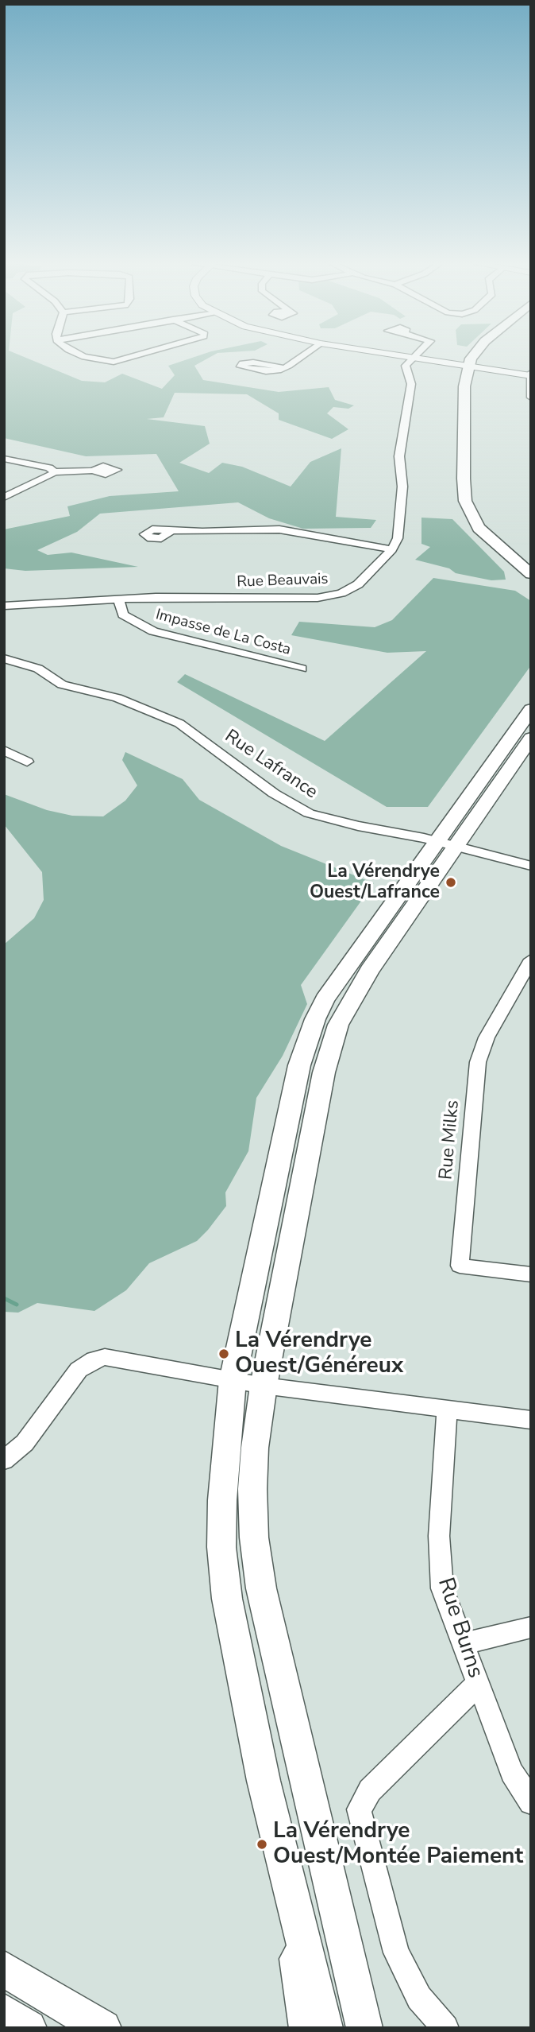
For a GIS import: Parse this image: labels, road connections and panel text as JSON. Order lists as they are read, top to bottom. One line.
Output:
{"streets":{"street":["Rue Beauvais","Impasse de La Costa","Rue Lafrance","Rue Milks","Rue Burns"]},"crossings":[["Rue Beauvais","Impasse de La Costa"]],"places":["La Vérendrye Ouest/Lafrance","La Vérendrye Ouest/Généreux","La Vérendrye Ouest/Montée Paiement"]}
